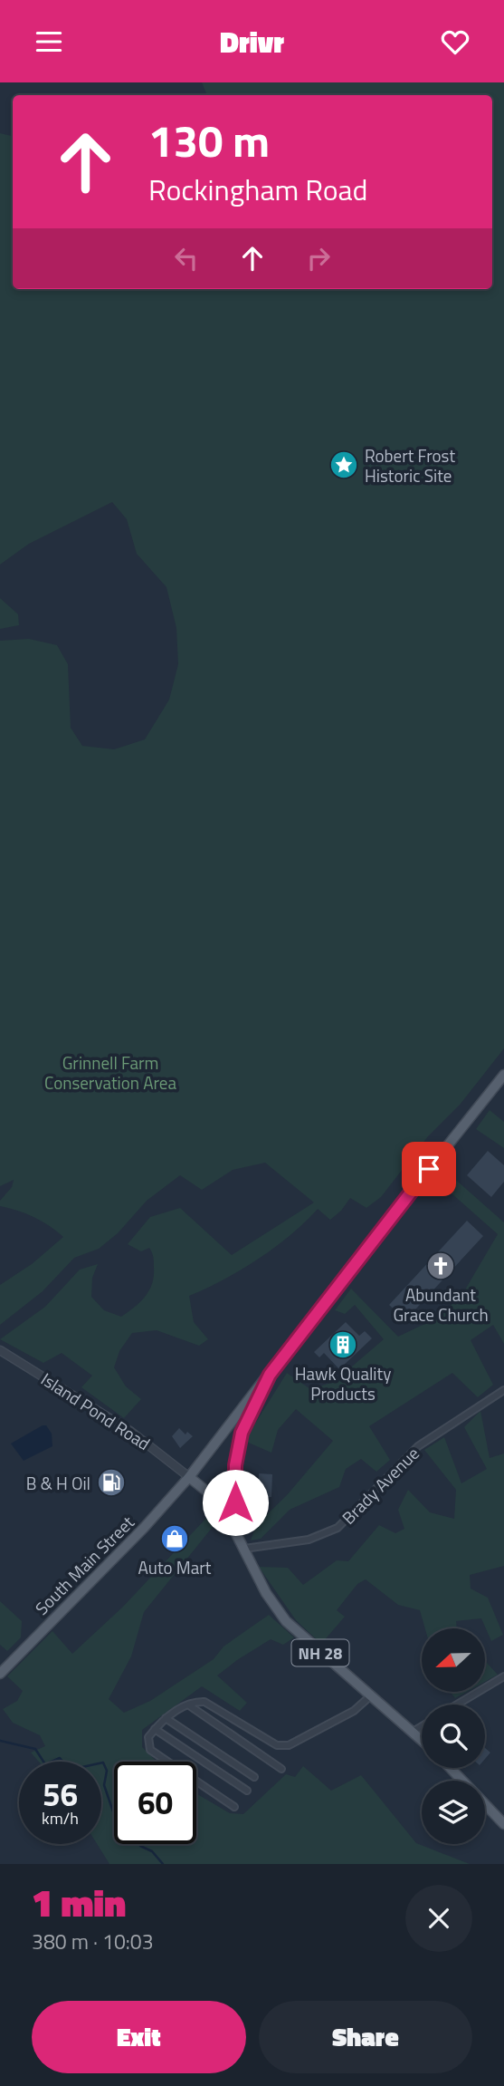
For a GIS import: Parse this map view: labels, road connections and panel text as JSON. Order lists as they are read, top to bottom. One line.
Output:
{"streets":{"main road":["South Main Street","NH 28"],"street":["Island Pond Road","Brady Avenue"]},"crossings":[["Island Pond Road","South Main Street"],["Island Pond Road","NH 28"],["Brady Avenue","NH 28"],["South Main Street","NH 28"]],"parks":["Grinnell Farm Conservation Area"],"places":{"place":["Robert Frost Historic Site"],"church":["Abundant Grace Church"],"building":["Hawk Quality Products"],"fuel station":["B & H Oil"],"shop":["Auto Mart"]},"north":"left","page":{"header":"Drivr","turn":["130 m","Rockingham Road"],"speed":"56 km/h","limit":"60","heading":["1 min","380 m · 10:03"],"buttons":["Exit","Share"]}}
